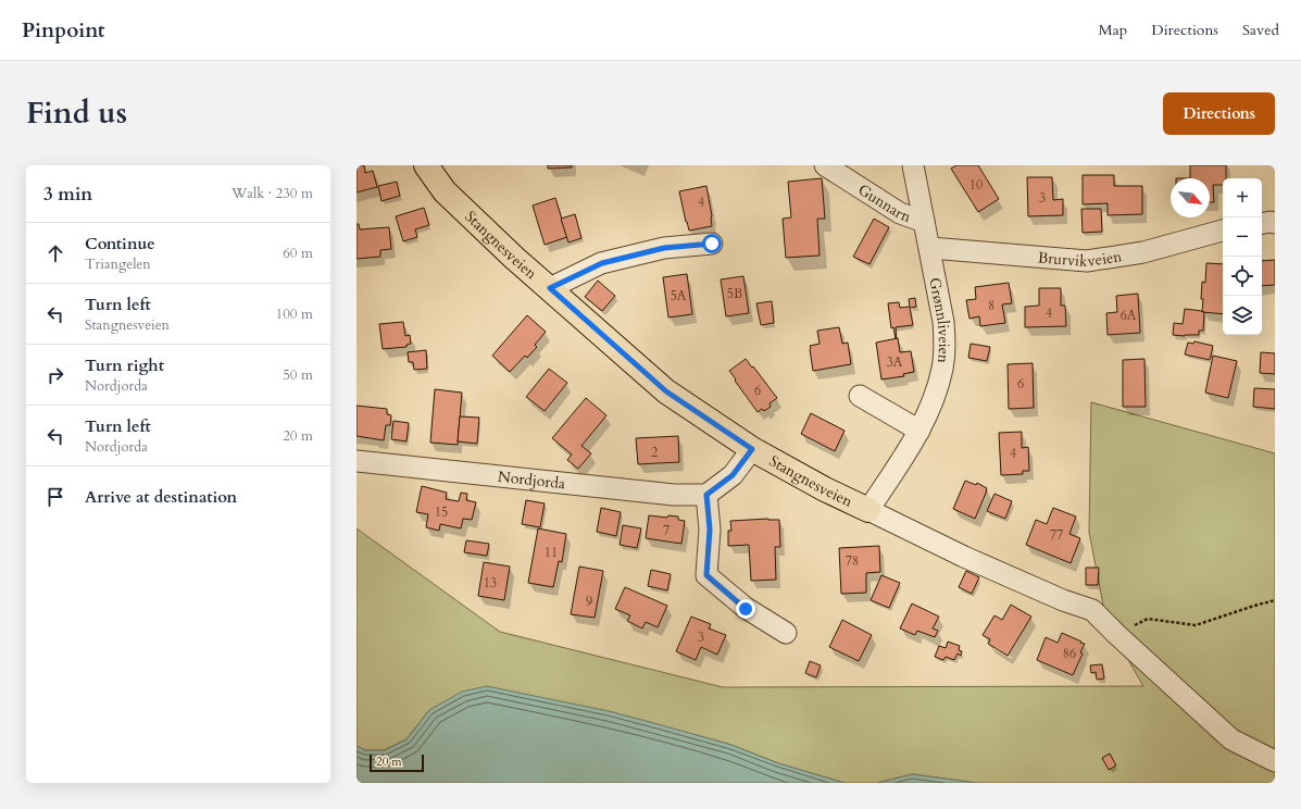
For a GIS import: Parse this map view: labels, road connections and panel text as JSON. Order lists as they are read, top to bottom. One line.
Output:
{"streets":{"main road":["Stangnesveien"],"street":["Gunnarn","Brurvikveien","Grønnliveien","Nordjorda"]},"crossings":[["Gunnarn","Grønnliveien"],["Stangnesveien","Grønnliveien"],["Brurvikveien","Grønnliveien"]],"house_numbers":["10","3","4","5B","5A","8","4","6A","3A","6","6","2","4","15","7","77","11","78","13","9","3","86"],"scale_bar":"20 m","north":"bottom right","page":{"header":"Pinpoint","nav":["Map","Directions","Saved"],"title":"Find us","buttons":"Directions","heading":["3 min","Walk · 230 m"],"map_buttons":["+","−"],"list":[["Continue","Triangelen","60 m"],["Turn left","Stangnesveien","100 m"],["Turn right","Nordjorda","50 m"],["Turn left","Nordjorda","20 m"],"Arrive at destination"],"scale":"20 m"}}
